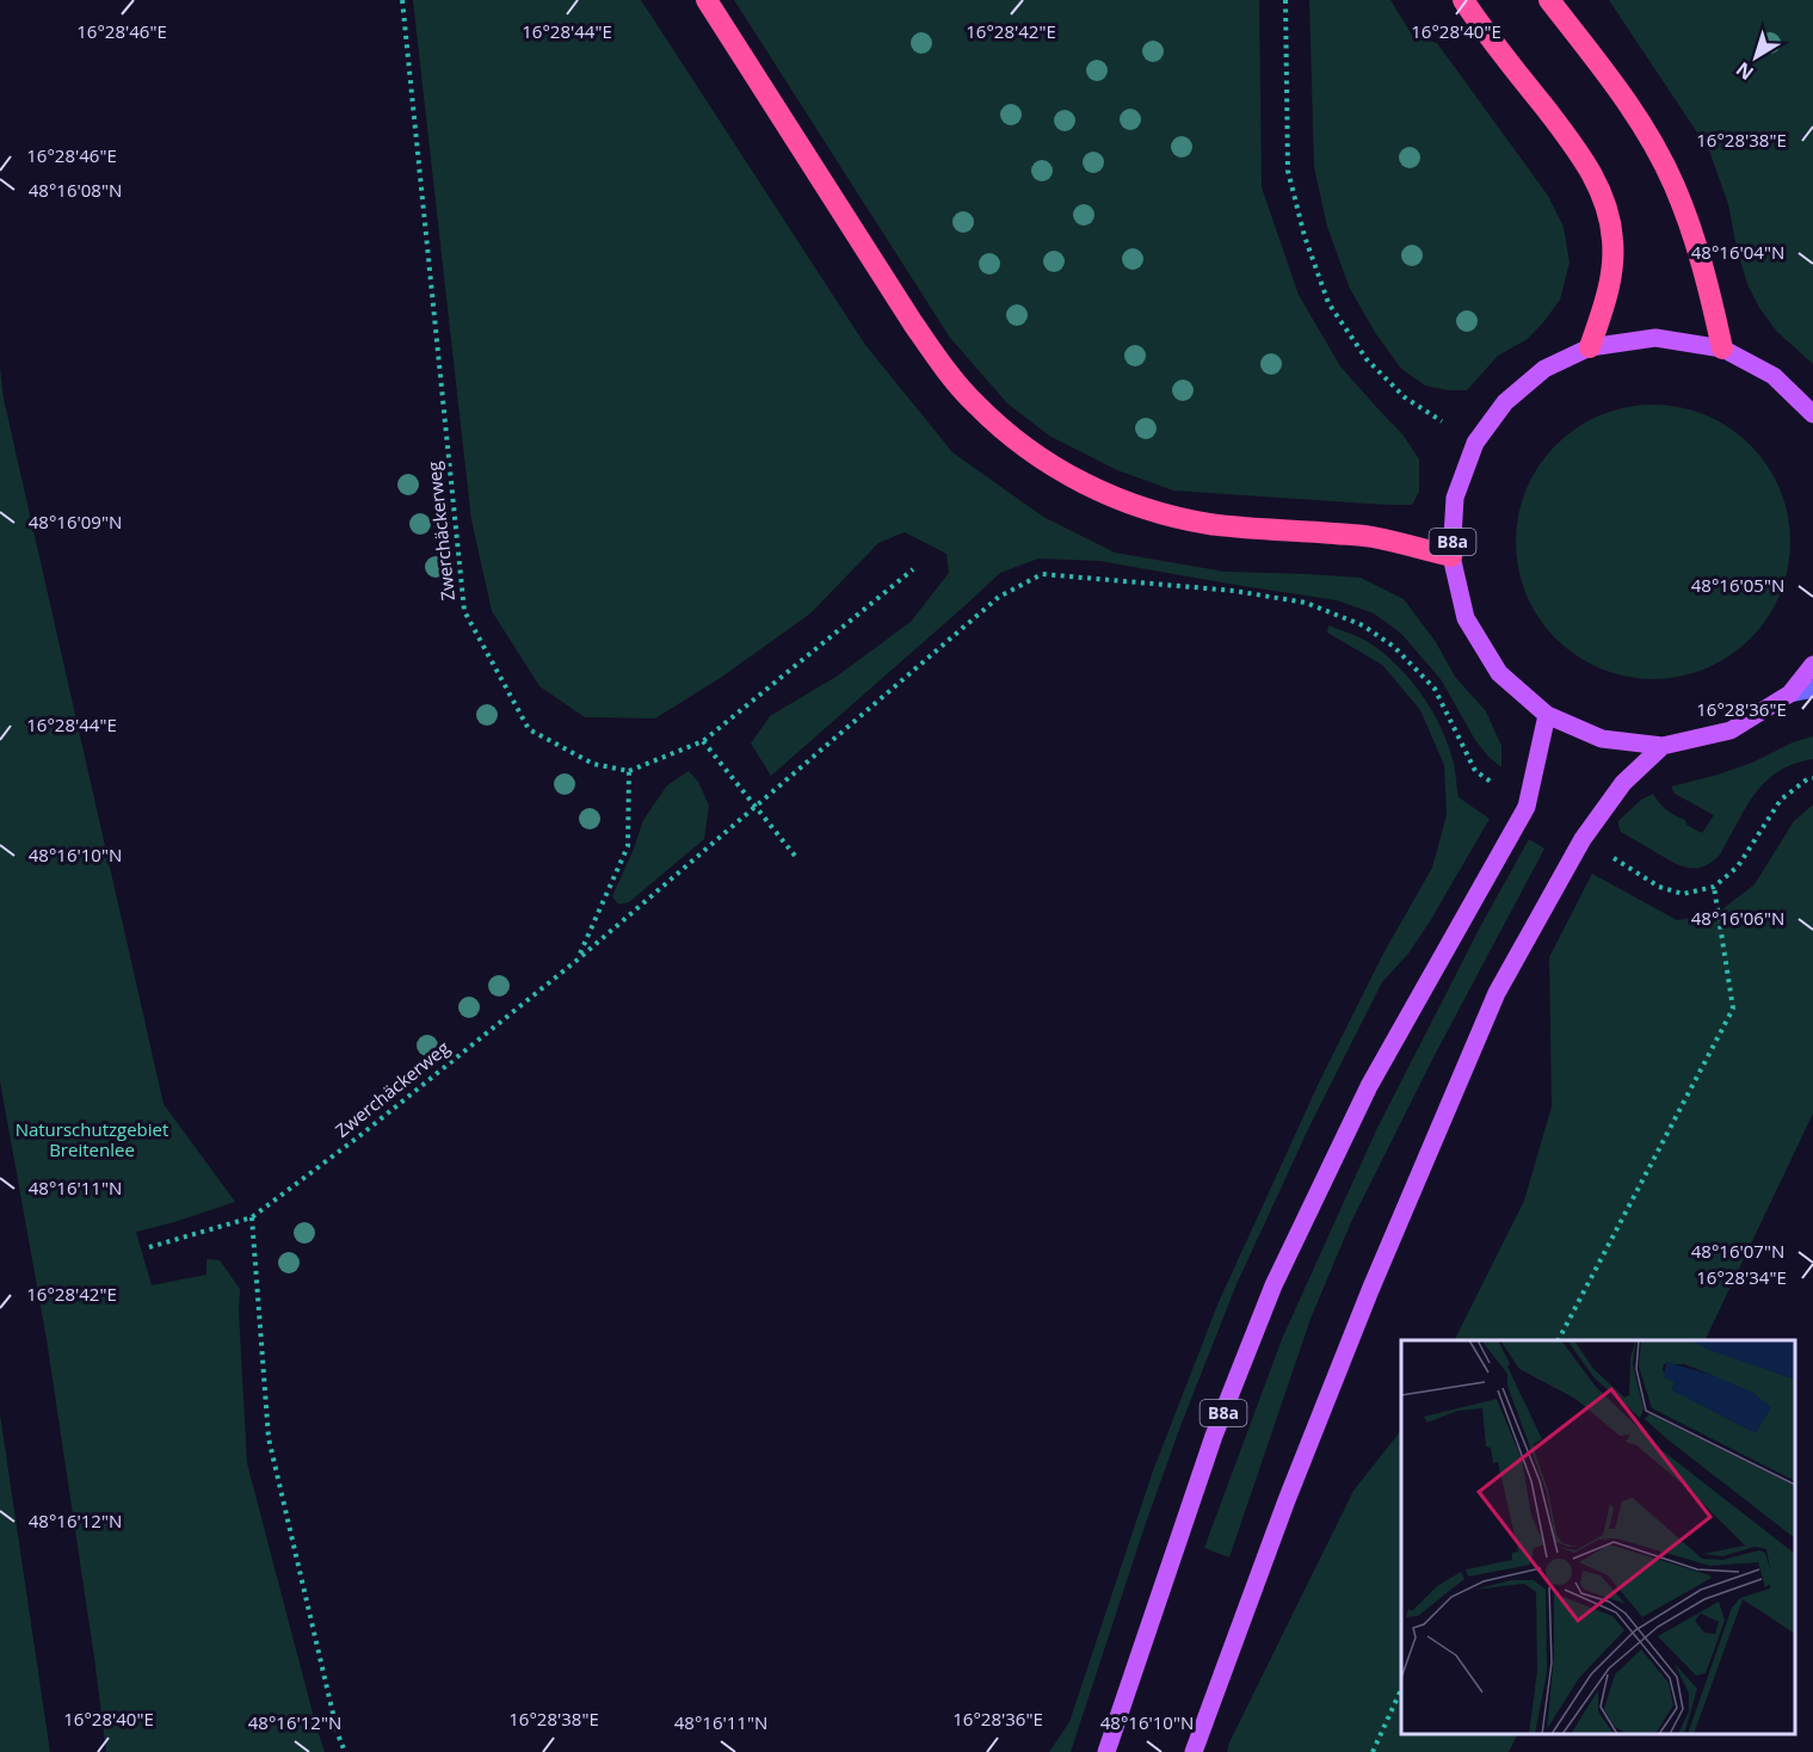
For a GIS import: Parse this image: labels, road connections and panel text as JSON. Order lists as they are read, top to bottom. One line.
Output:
{"streets":{"main road":["B8a"],"path":["Zwerchäckerweg"]},"parks":["Naturschutzgebiet Breitenlee"],"north":"bottom left","coordinates":["16°28'44\"E","16°28'46\"E","16°28'42\"E","16°28'40\"E","16°28'38\"E","48°16'08\"N","48°16'04\"N","48°16'09\"N","48°16'05\"N","16°28'36\"E","48°16'10\"N","48°16'06\"N","48°16'11\"N","48°16'07\"N","16°28'34\"E","48°16'12\"N"]}
